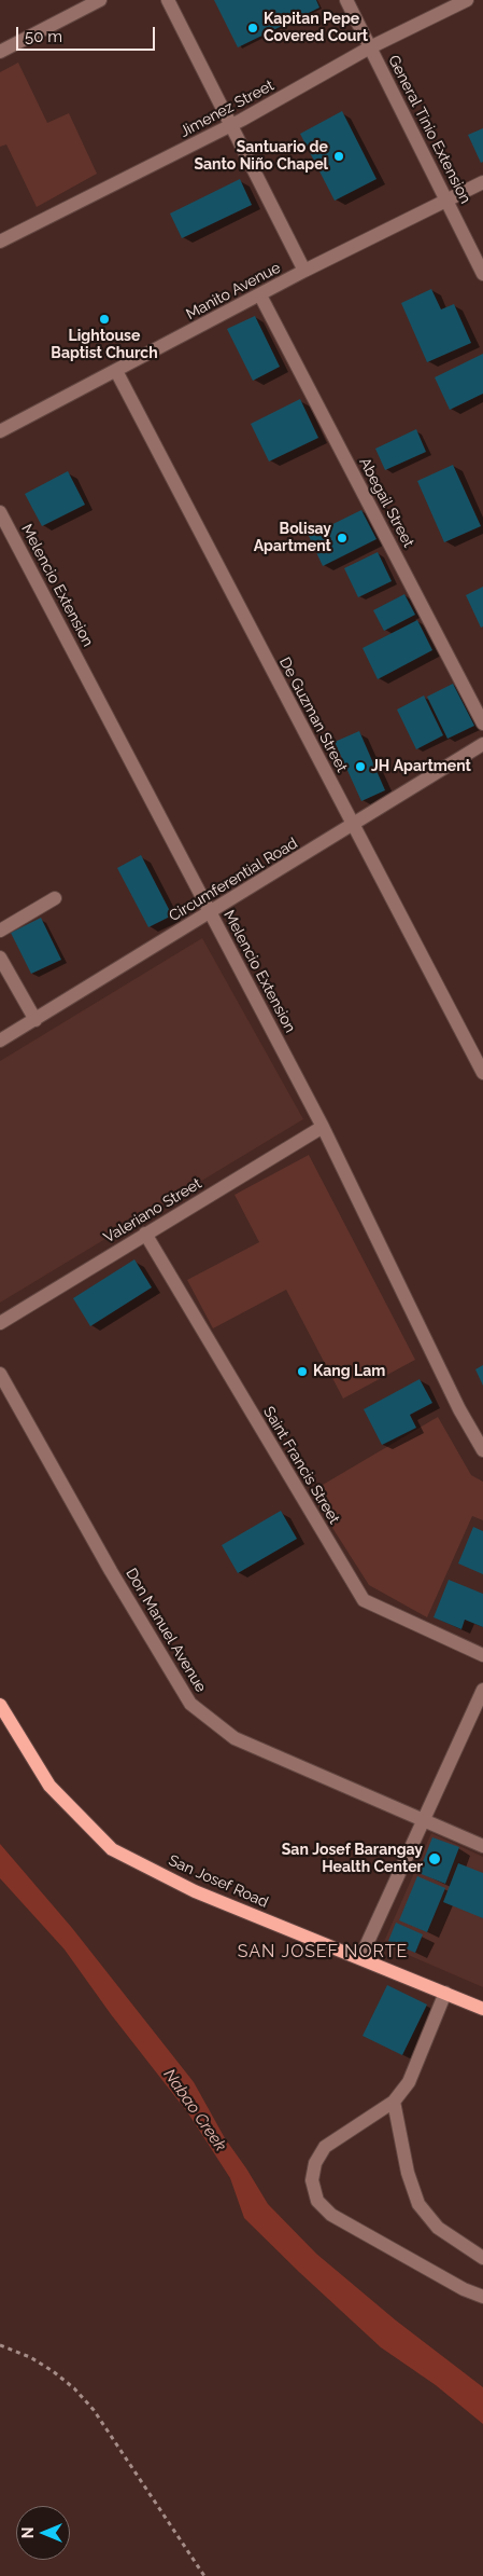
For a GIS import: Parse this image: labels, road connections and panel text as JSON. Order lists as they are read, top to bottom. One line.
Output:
{"streets":{"main road":["San Josef Road"],"street":["Jimenez Street","General Tinio Extension","Manito Avenue","Abegail Street","Melencio Extension","De Guzman Street","Circumferential Road","Valeriano Street","Saint Francis Street","Don Manuel Avenue"]},"crossings":[["Jimenez Street","General Tinio Extension"],["General Tinio Extension","Manito Avenue"],["Manito Avenue","Abegail Street"],["Manito Avenue","De Guzman Street"],["Melencio Extension","Circumferential Road"],["Melencio Extension","Valeriano Street"],["De Guzman Street","Circumferential Road"],["Valeriano Street","Saint Francis Street"]],"districts":["SAN JOSEF NORTE"],"water":["Nabao Creek"],"places":["Kapitan Pepe Covered Court","Santuario de Santo Niño Chapel","Lightouse Baptist Church","Bolisay Apartment","JH Apartment","Kang Lam","San Josef Barangay Health Center"],"scale_bar":"50 m","north":"left"}
